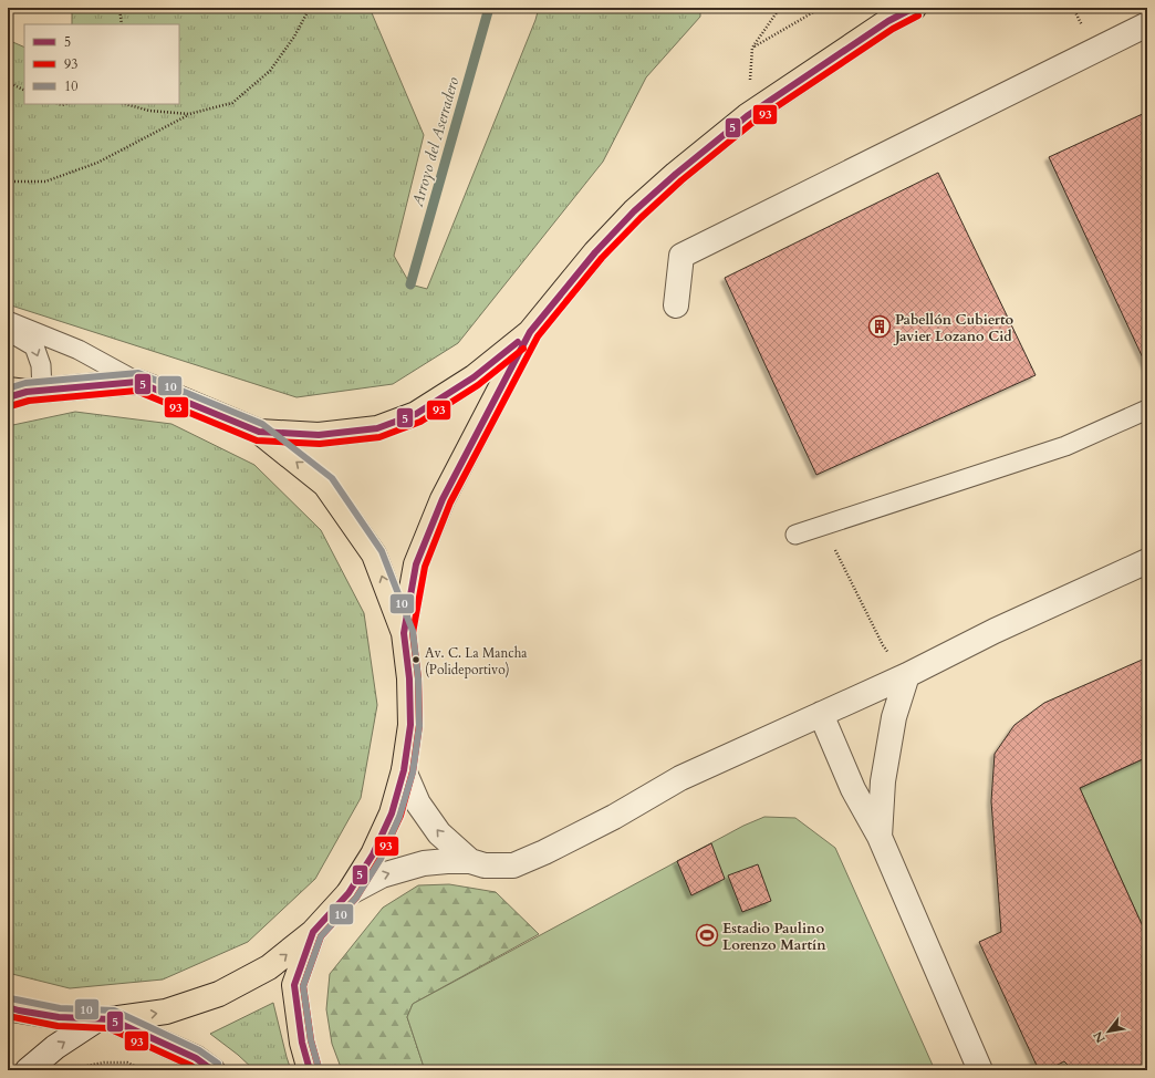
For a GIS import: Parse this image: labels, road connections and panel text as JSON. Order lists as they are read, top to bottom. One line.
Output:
{"water":["Arroyo del Aserradero"],"places":{"building":["Pabellón Cubierto Javier Lozano Cid"],"other":["Av. C. La Mancha (Polideportivo)"],"sports":["Estadio Paulino Lorenzo Martín"]},"lines":["transit line 5","transit line 93","transit line 10"],"legend":["5","93","10"],"north":"bottom left"}
